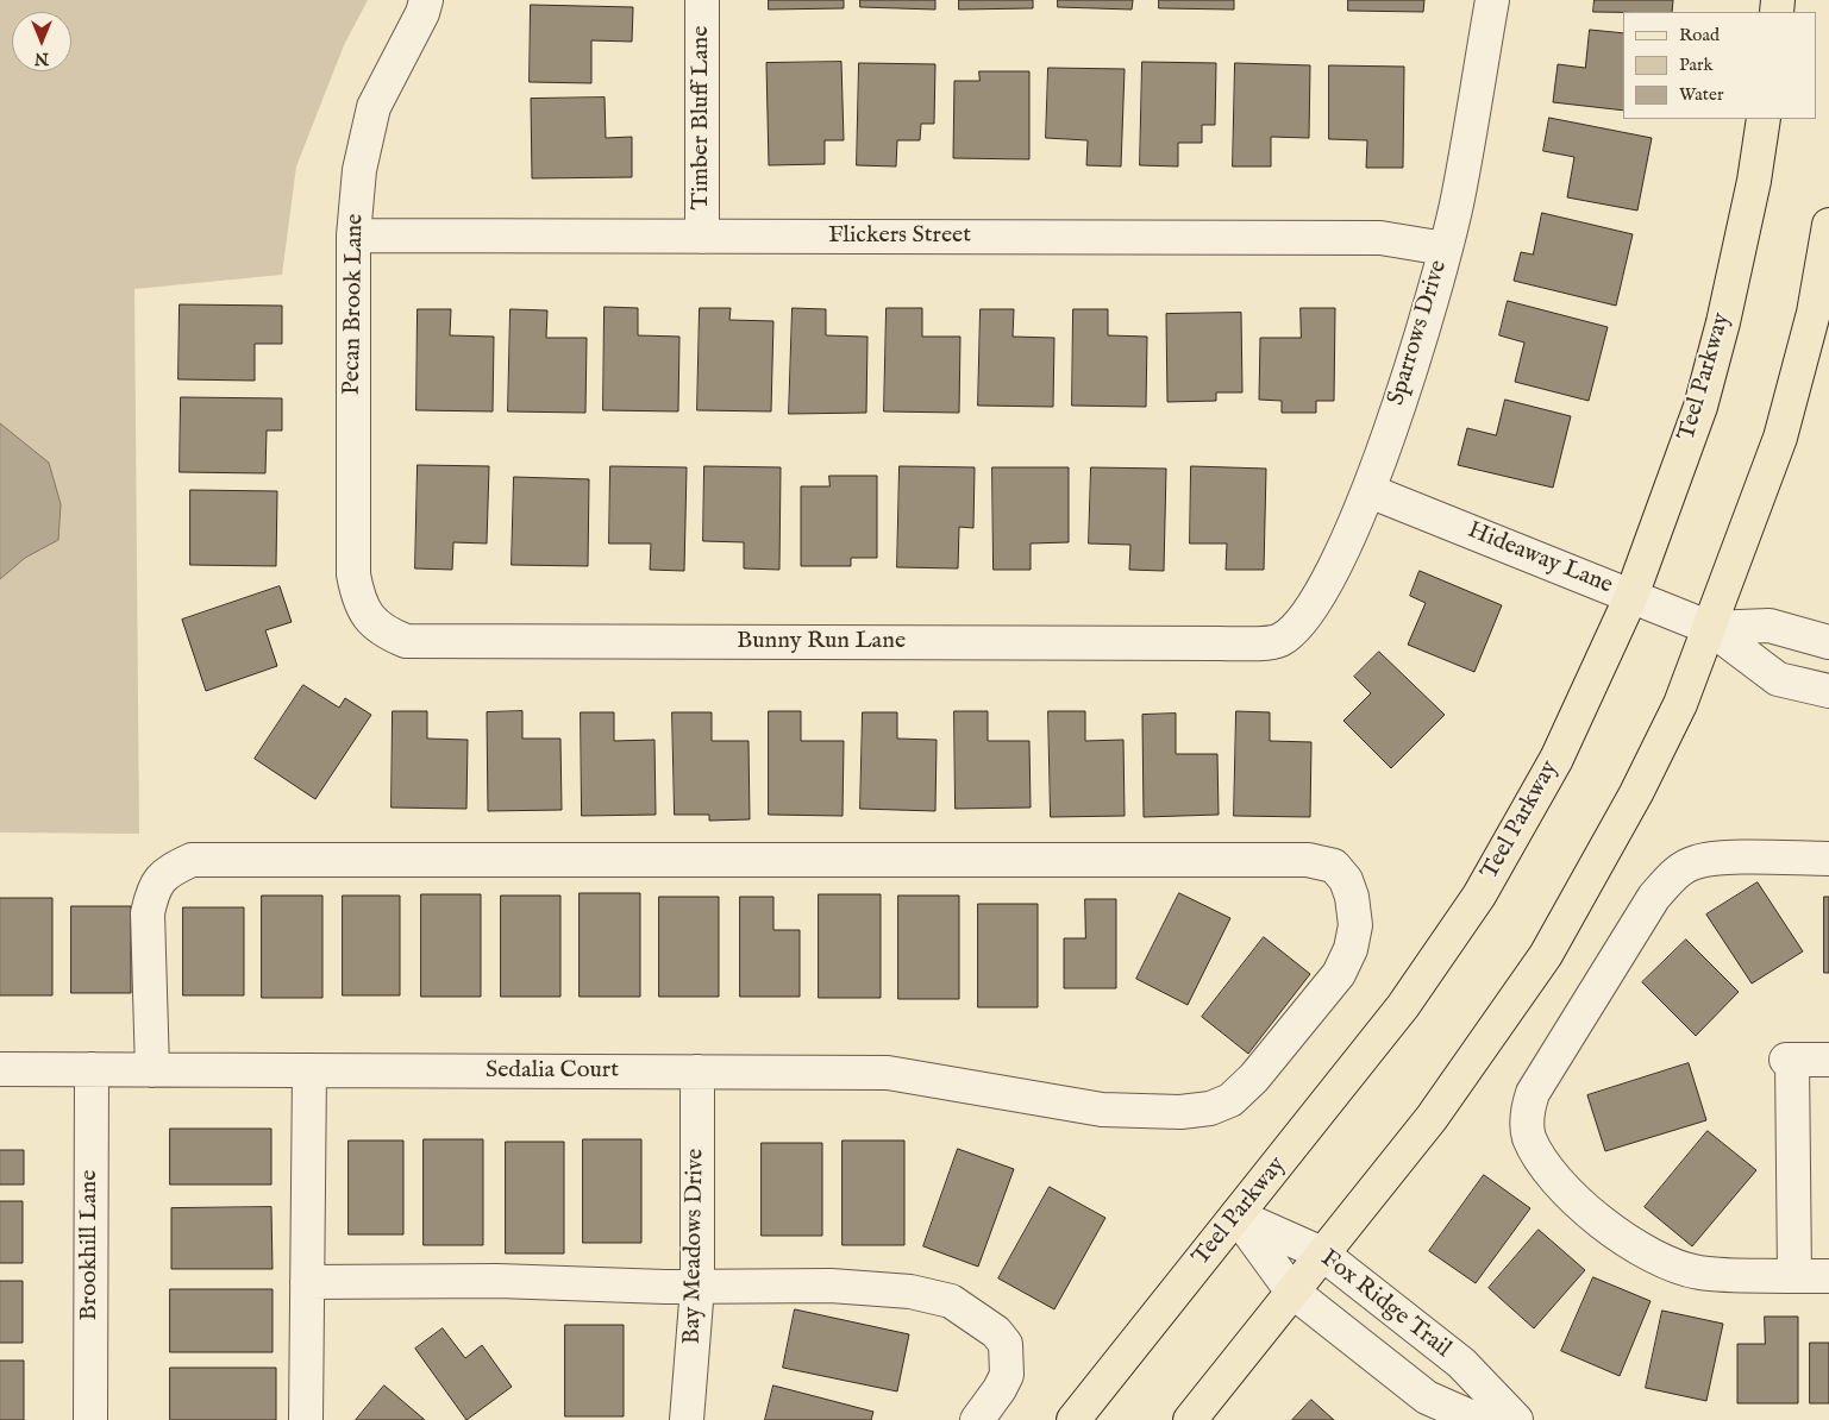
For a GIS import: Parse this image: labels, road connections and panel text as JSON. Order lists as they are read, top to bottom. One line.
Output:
{"streets":{"main road":["Teel Parkway"],"street":["Timber Bluff Lane","Flickers Street","Pecan Brook Lane","Sparrows Drive","Hideaway Lane","Bunny Run Lane","Sedalia Court","Brookhill Lane","Bay Meadows Drive","Fox Ridge Trail"]},"crossings":[["Timber Bluff Lane","Flickers Street"],["Flickers Street","Pecan Brook Lane"],["Flickers Street","Sparrows Drive"],["Pecan Brook Lane","Bunny Run Lane"],["Sparrows Drive","Hideaway Lane"],["Sparrows Drive","Bunny Run Lane"],["Teel Parkway","Hideaway Lane"],["Teel Parkway","Fox Ridge Trail"],["Sedalia Court","Brookhill Lane"],["Sedalia Court","Bay Meadows Drive"]],"legend":["Road","Park","Water"],"north":"bottom"}
